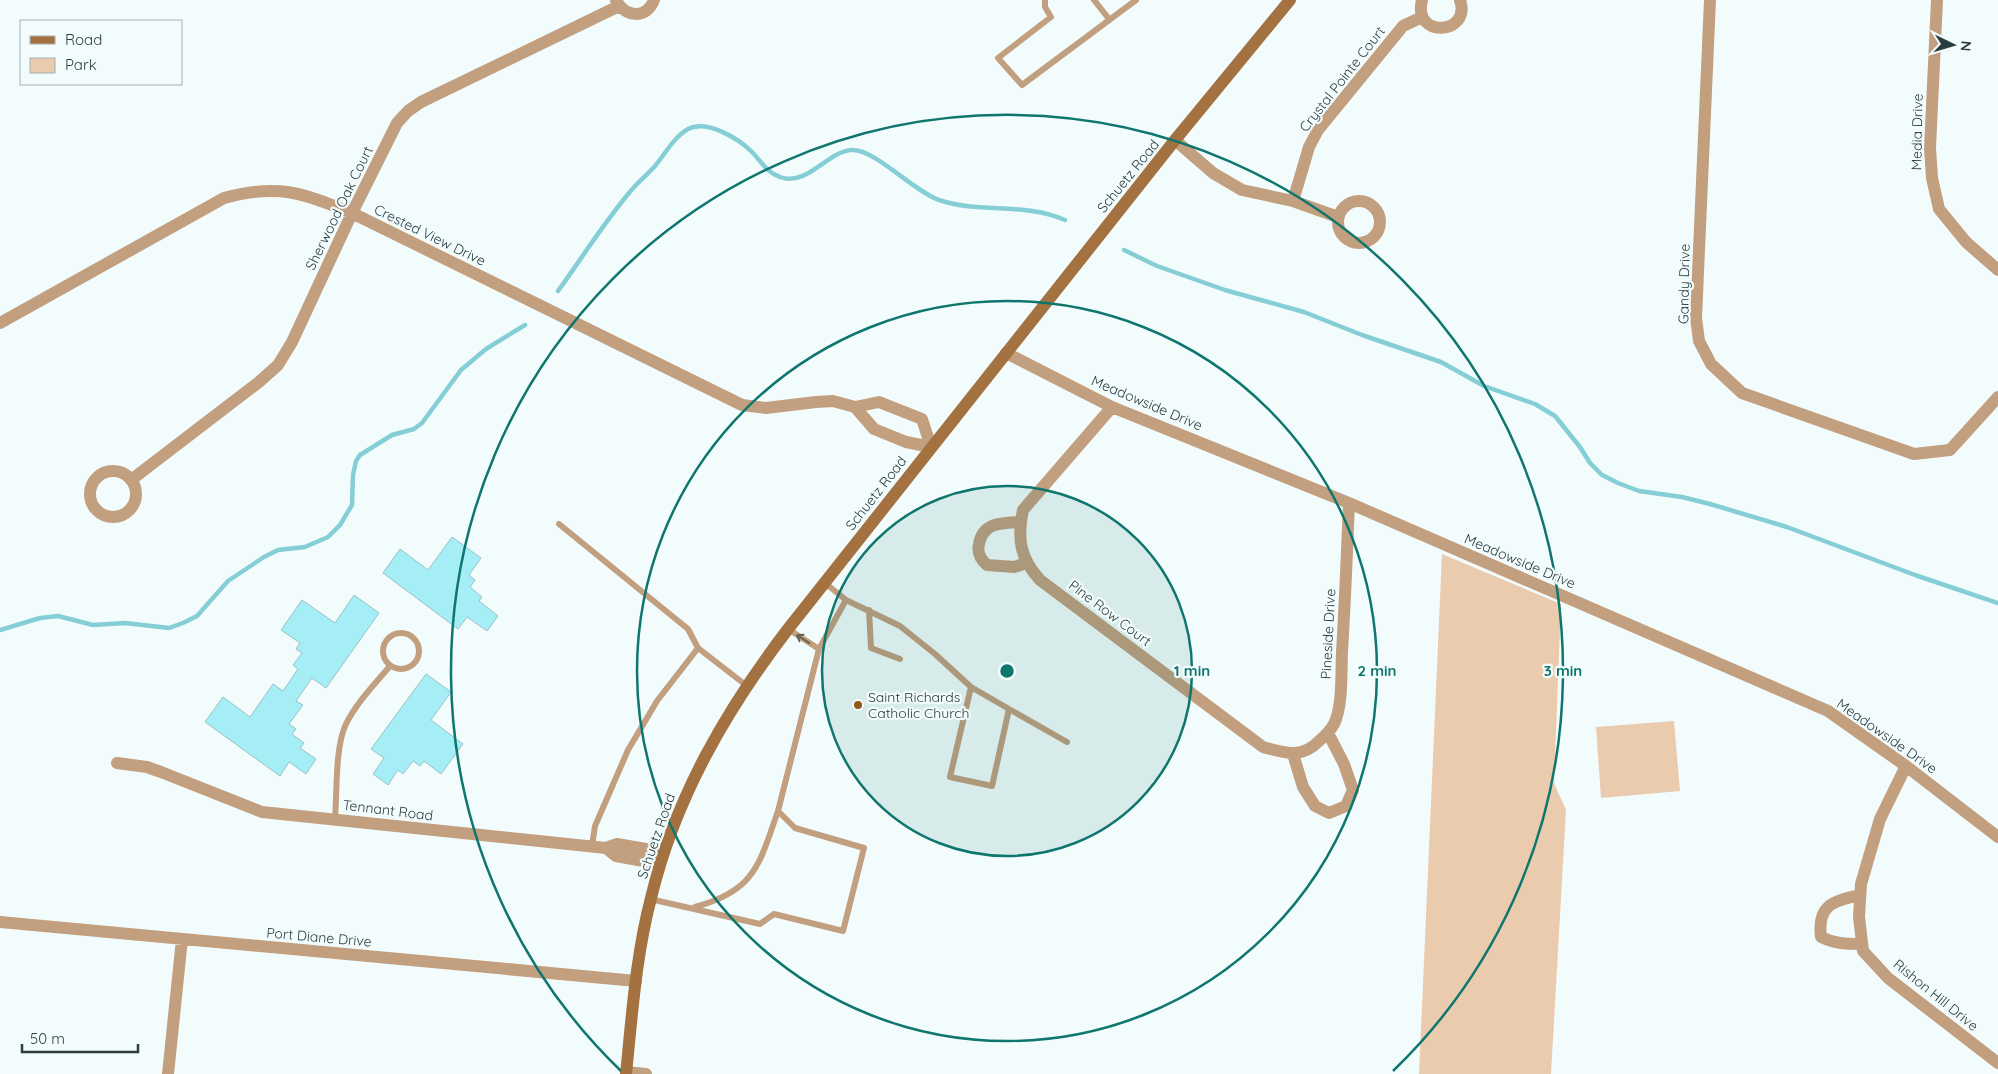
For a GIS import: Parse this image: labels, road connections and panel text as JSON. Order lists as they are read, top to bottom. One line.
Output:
{"streets":{"main road":["Schuetz Road"],"street":["Crystal Pointe Court","Media Drive","Sherwood Oak Court","Crested View Drive","Gandy Drive","Meadowside Drive","Pine Row Court","Pineside Drive","Tennant Road","Port Diane Drive","Rishon Hill Drive"]},"crossings":[["Schuetz Road","Crested View Drive"],["Schuetz Road","Meadowside Drive"],["Schuetz Road","Tennant Road"],["Schuetz Road","Port Diane Drive"],["Sherwood Oak Court","Crested View Drive"],["Meadowside Drive","Pine Row Court"],["Meadowside Drive","Pineside Drive"],["Meadowside Drive","Rishon Hill Drive"],["Pine Row Court","Pineside Drive"]],"places":["Saint Richards Catholic Church"],"legend":["Road","Park"],"scale_bar":"50 m","north":"right","rings":["1 min","2 min","3 min"]}
